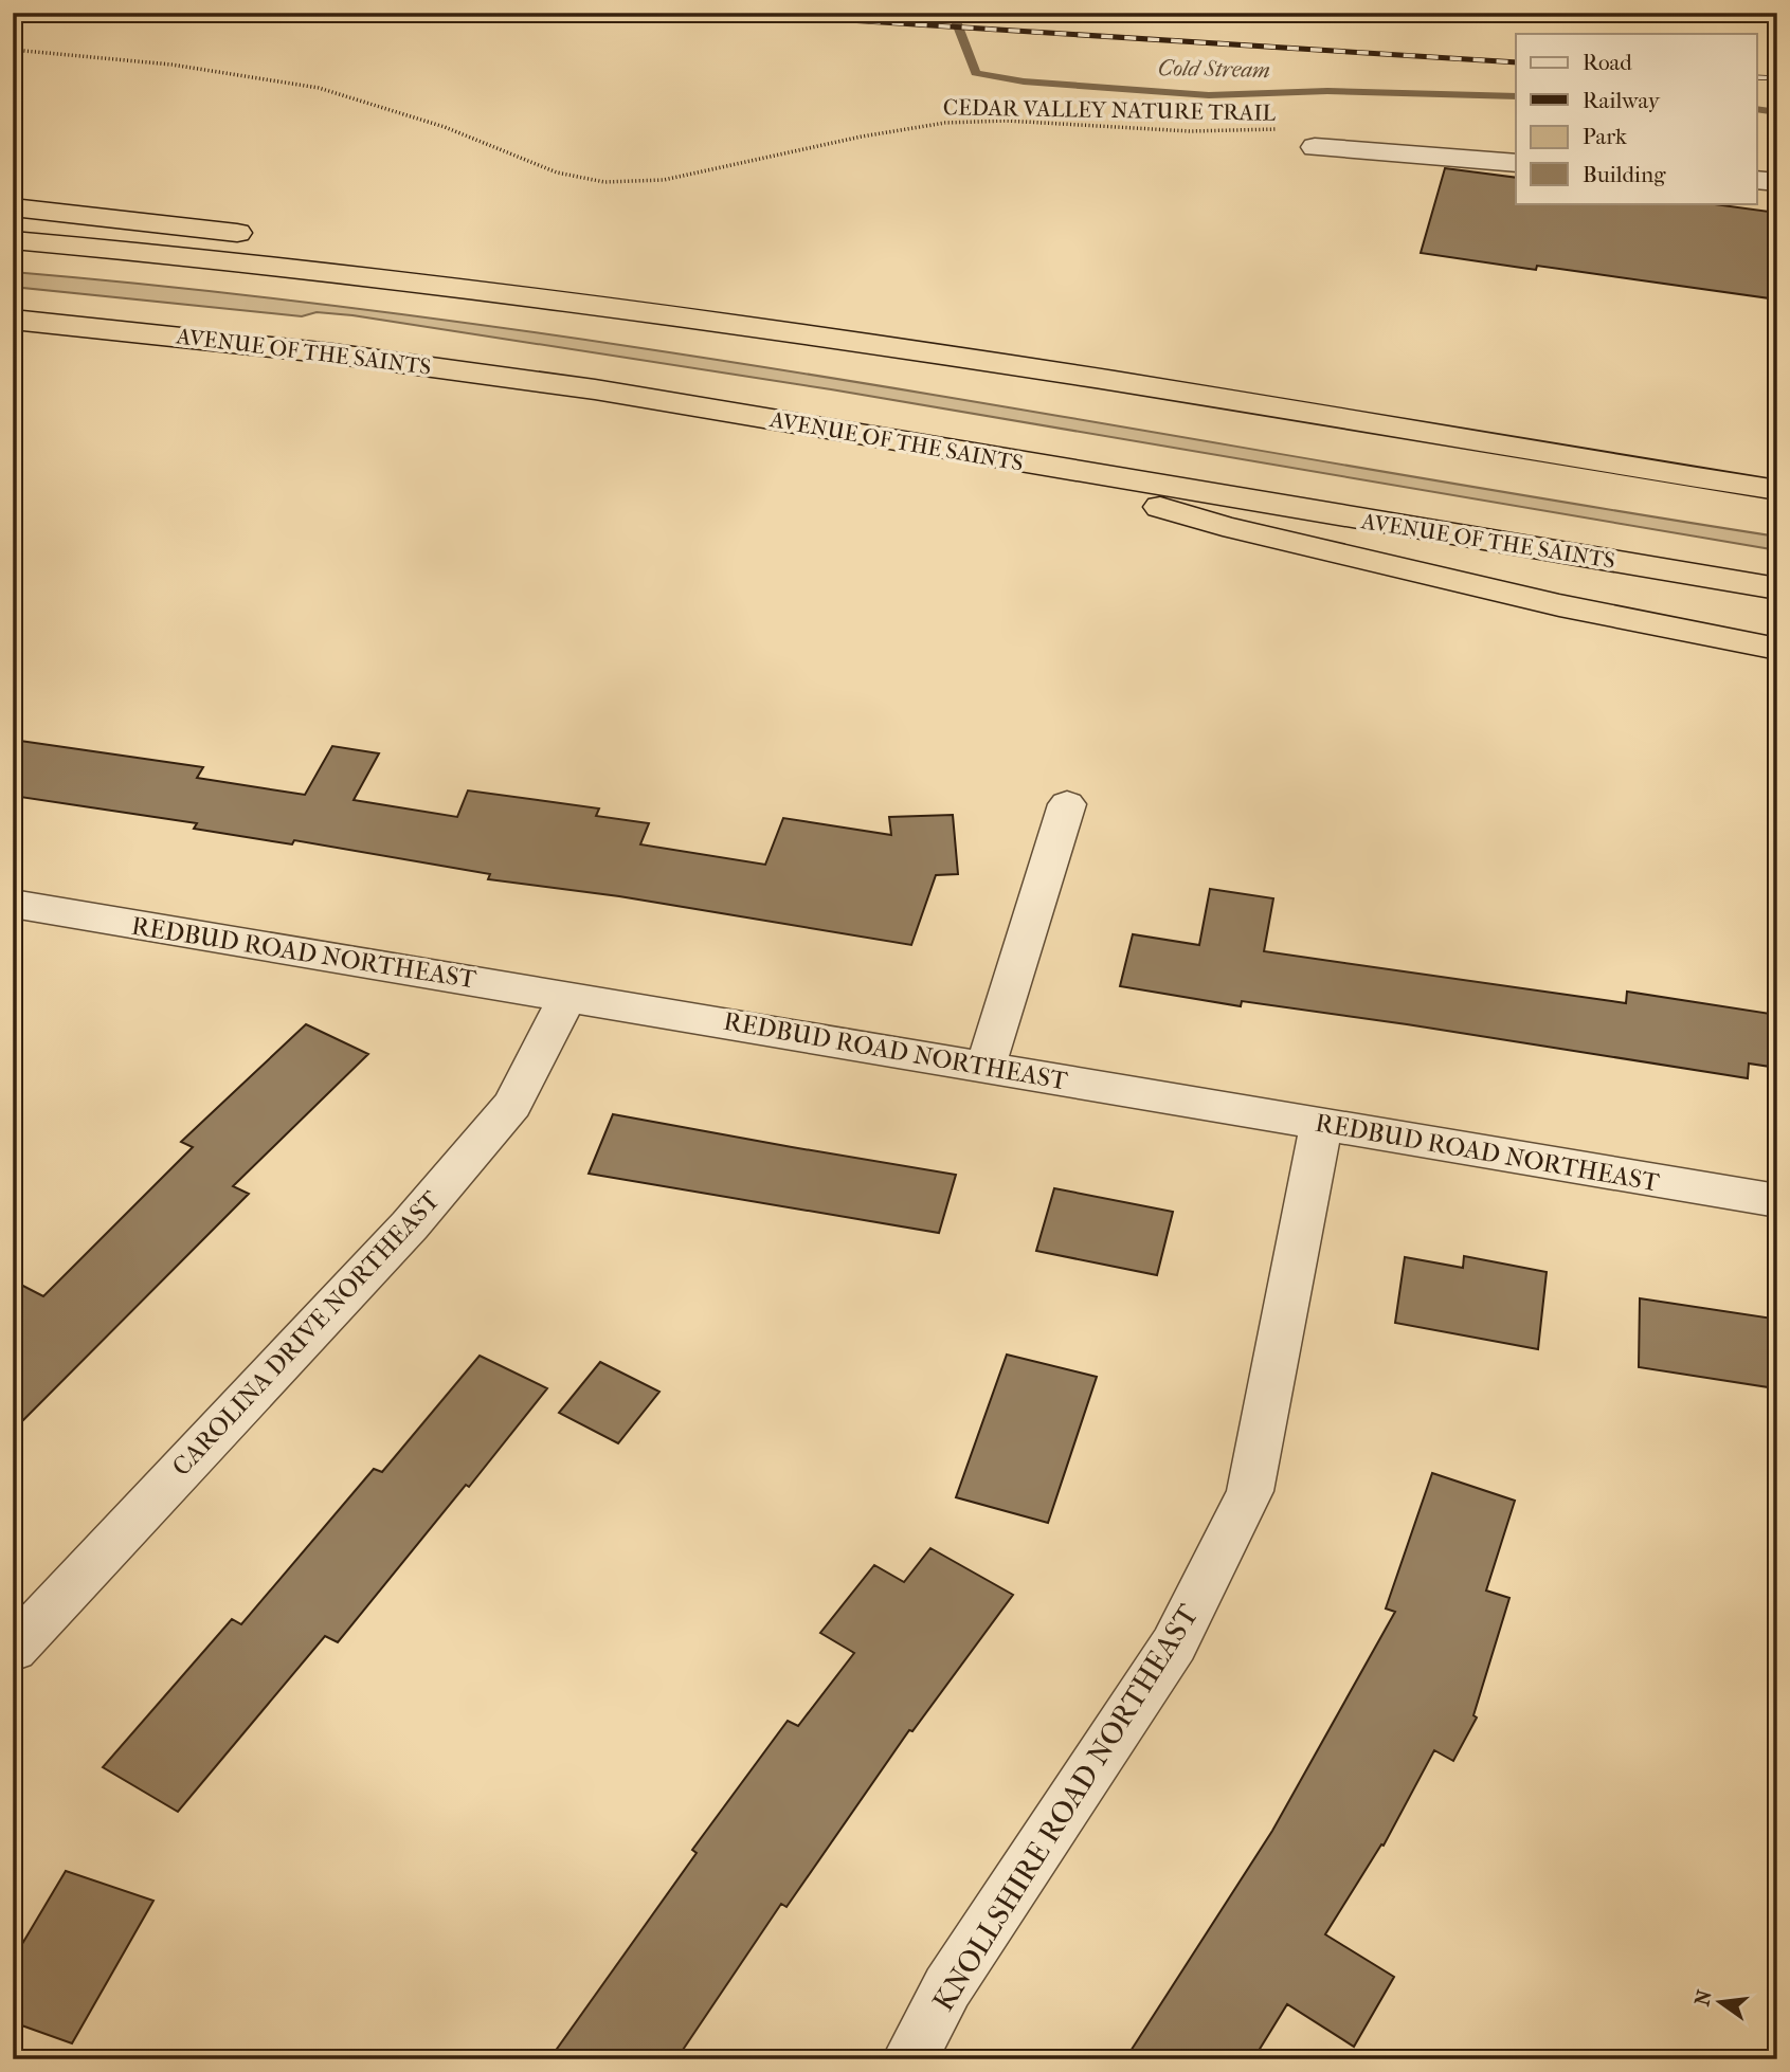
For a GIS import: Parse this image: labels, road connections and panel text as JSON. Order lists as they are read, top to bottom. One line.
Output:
{"streets":{"highway":["AVENUE OF THE SAINTS"],"street":["REDBUD ROAD NORTHEAST","CAROLINA DRIVE NORTHEAST","KNOLLSHIRE ROAD NORTHEAST"],"path":["CEDAR VALLEY NATURE TRAIL"]},"crossings":[["REDBUD ROAD NORTHEAST","CAROLINA DRIVE NORTHEAST"],["REDBUD ROAD NORTHEAST","KNOLLSHIRE ROAD NORTHEAST"]],"water":["Cold Stream"],"legend":["Road","Railway","Park","Building"],"north":"left"}
